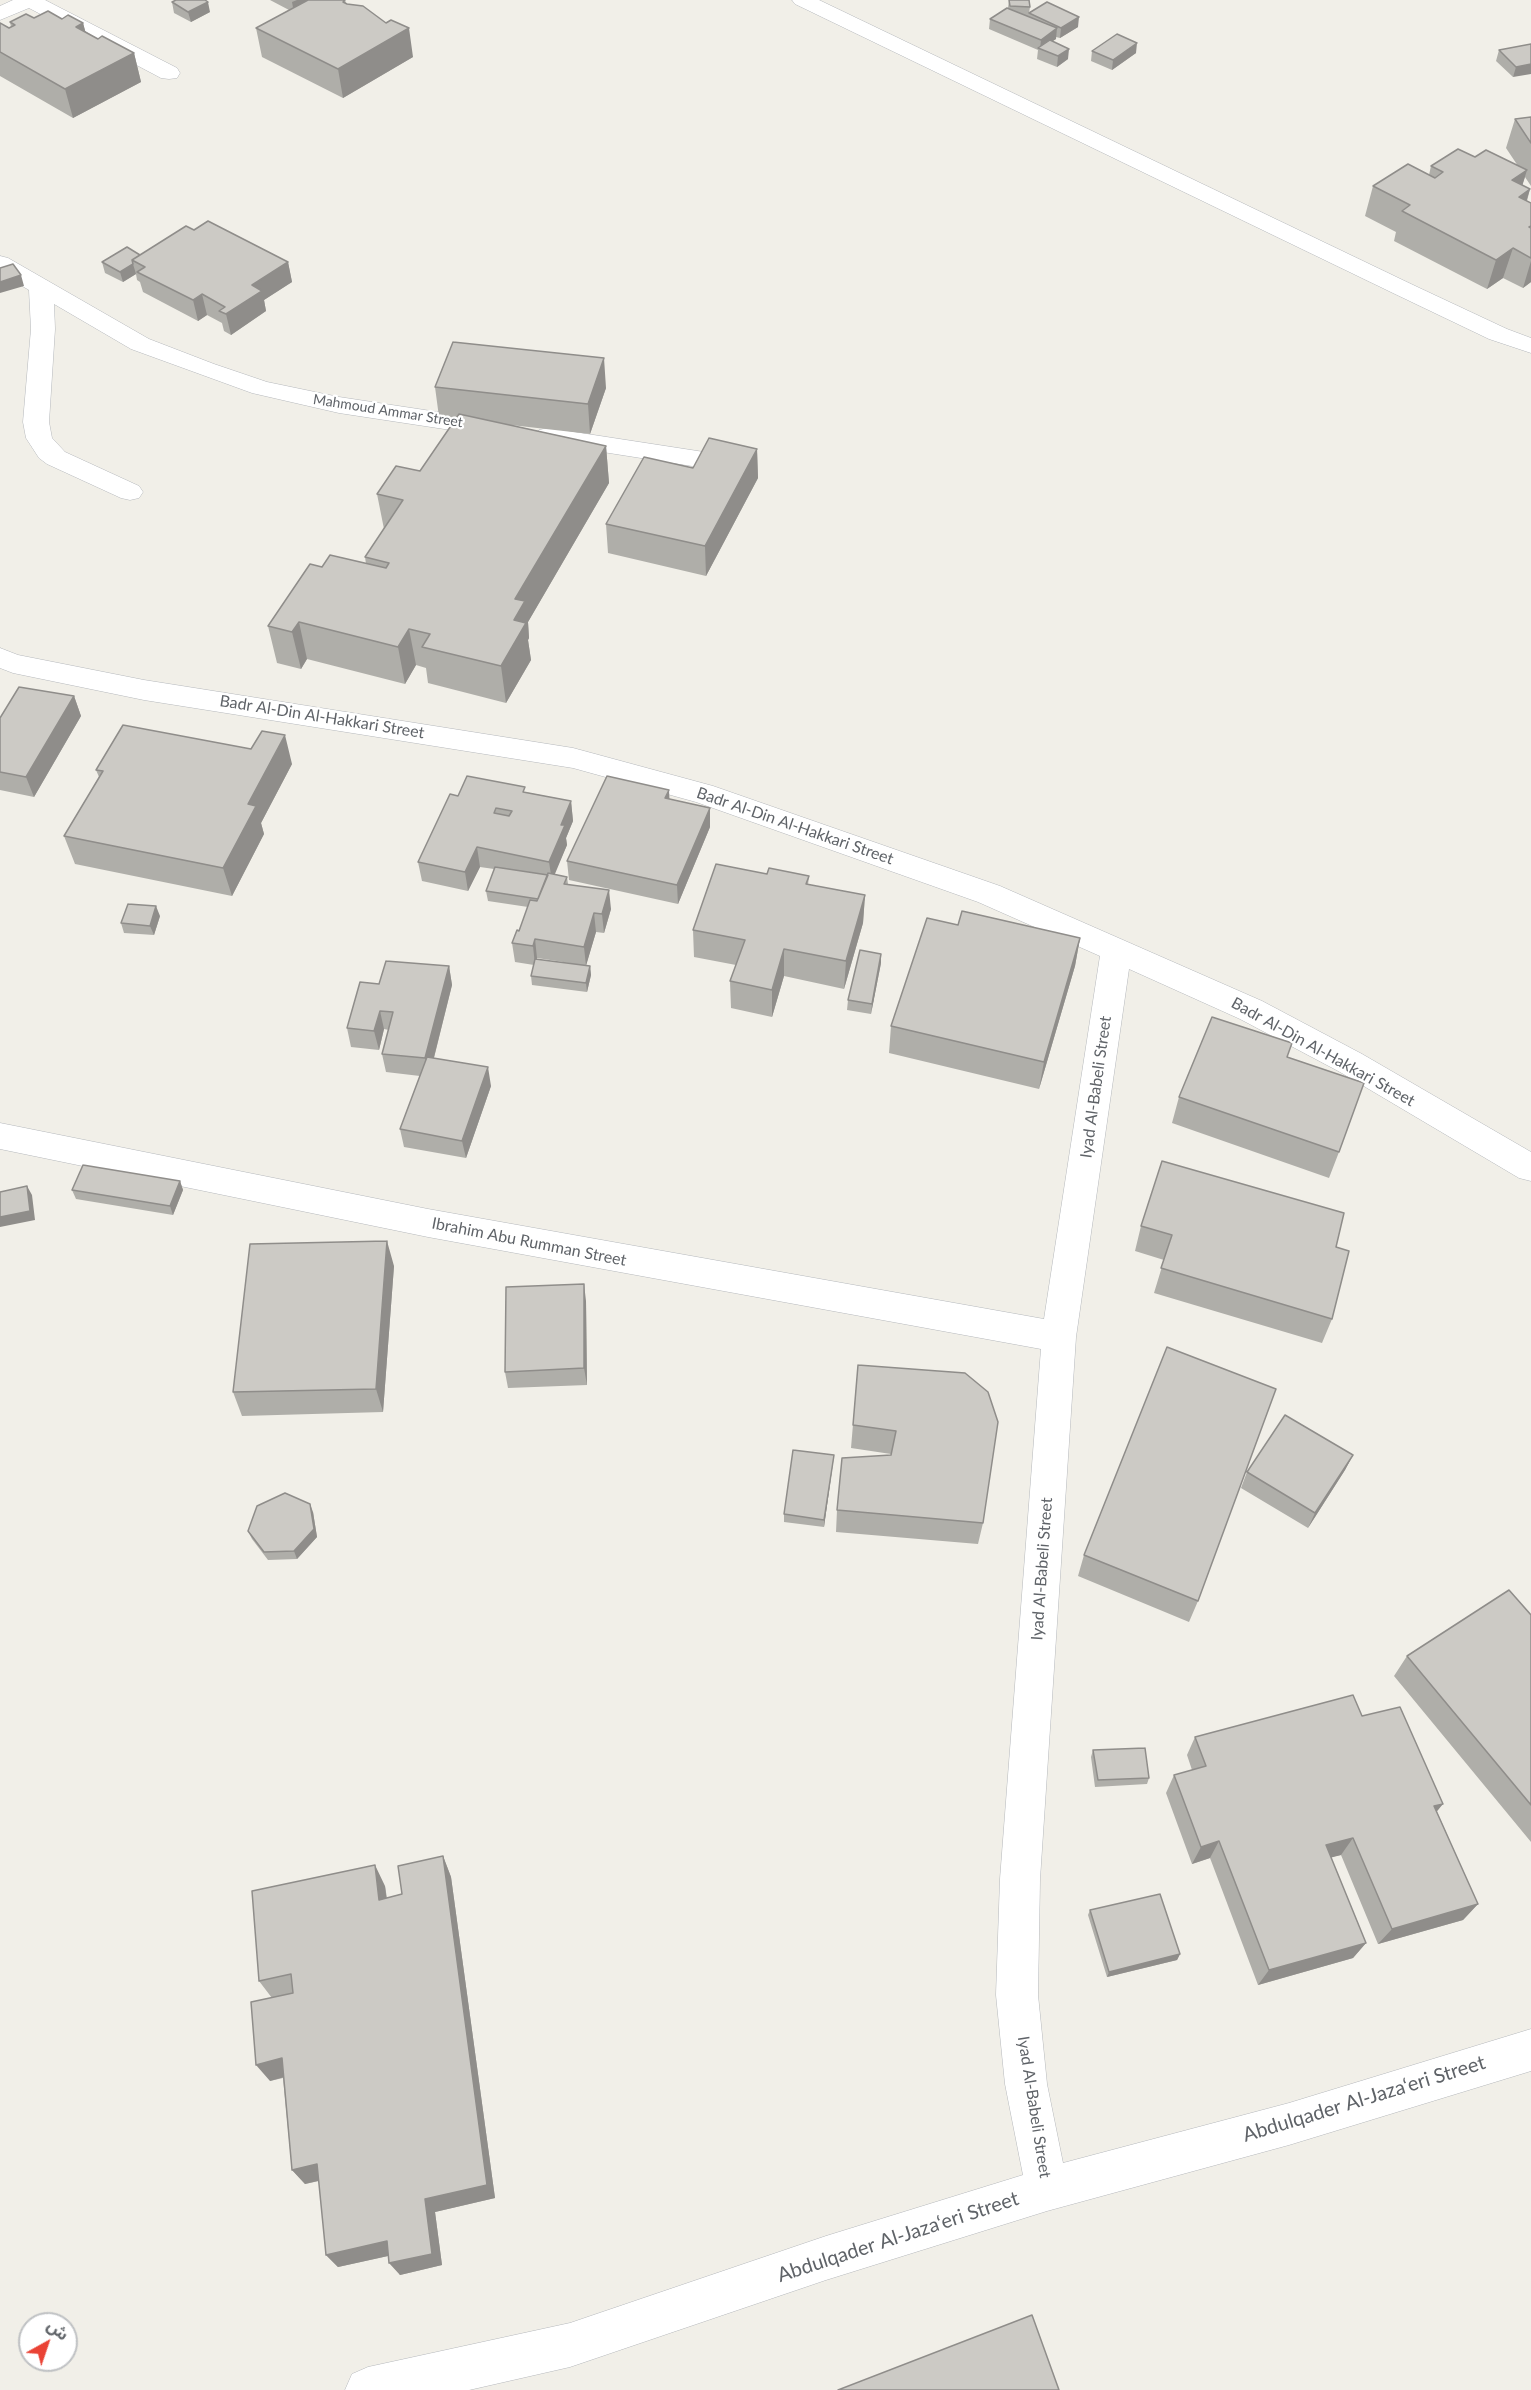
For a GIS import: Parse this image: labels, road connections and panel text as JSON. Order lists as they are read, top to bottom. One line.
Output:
{"streets":{"street":["Mahmoud Ammar Street","Badr Al-Din Al-Hakkari Street","Iyad Al-Babeli Street","Ibrahim Abu Rumman Street","Abdulqader Al-Jaza‘eri Street"]},"crossings":[["Badr Al-Din Al-Hakkari Street","Iyad Al-Babeli Street"],["Iyad Al-Babeli Street","Ibrahim Abu Rumman Street"],["Iyad Al-Babeli Street","Abdulqader Al-Jaza‘eri Street"]],"north":"top right"}
